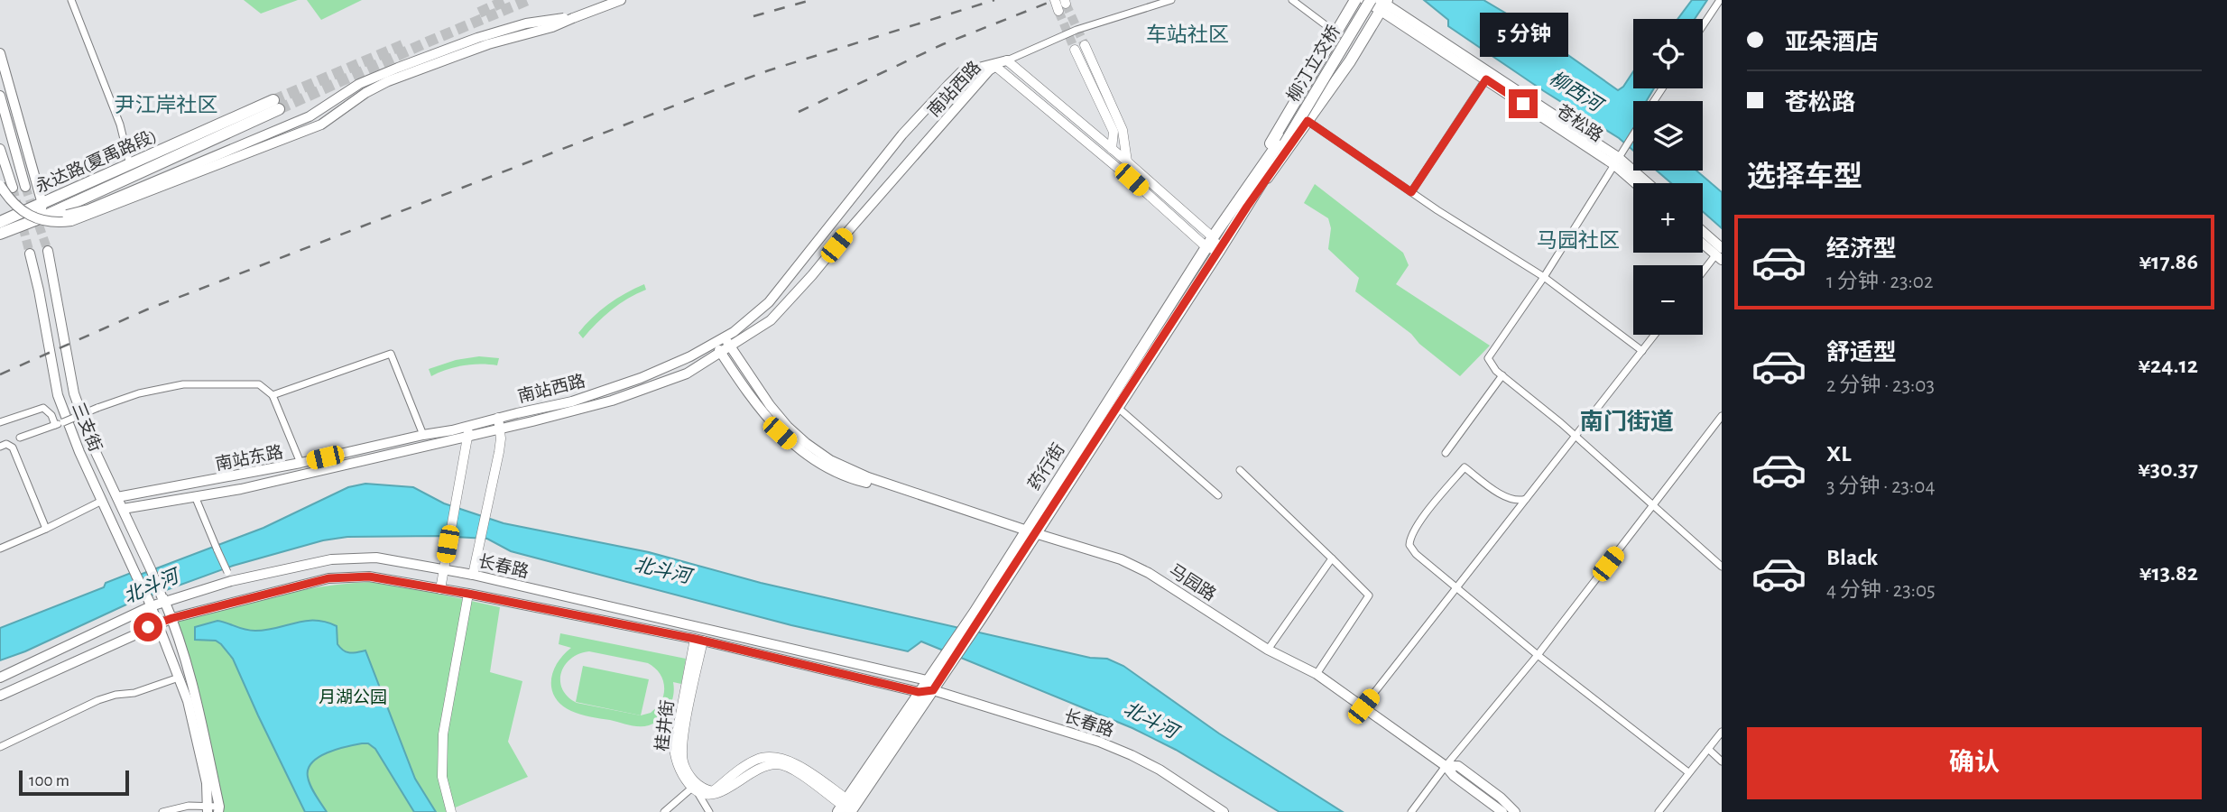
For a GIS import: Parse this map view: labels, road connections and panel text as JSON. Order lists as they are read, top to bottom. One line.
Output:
{"streets":{"main road":["柳汀立交桥","南站西路","苍松路","永达路(夏禹路段)","三支街","南站东路","药行街","长春路","马园路"],"street":["桂井街"]},"crossings":[["柳汀立交桥","苍松路"],["柳汀立交桥","药行街"],["南站西路","南站东路"],["南站西路","马园路"],["三支街","南站东路"],["三支街","长春路"],["药行街","长春路"],["药行街","马园路"],["药行街","桂井街"],["长春路","桂井街"]],"districts":["车站社区","尹江岸社区","马园社区","南门街道"],"water":["柳西河","北斗河"],"parks":["月湖公园"],"scale_bar":"100 m","page":{"banner":["亚朵酒店","苍松路"],"bubble":"5 分钟","map_buttons":["+","−"],"heading":"选择车型","list":[{"name":"经济型","note":"1 分钟 · 23:02","value":"¥17.86"},{"name":"舒适型","note":"2 分钟 · 23:03","value":"¥24.12"},{"name":"XL","note":"3 分钟 · 23:04","value":"¥30.37"},{"name":"Black","note":"4 分钟 · 23:05","value":"¥13.82"}],"buttons":"确认","scale":"100 m"}}
